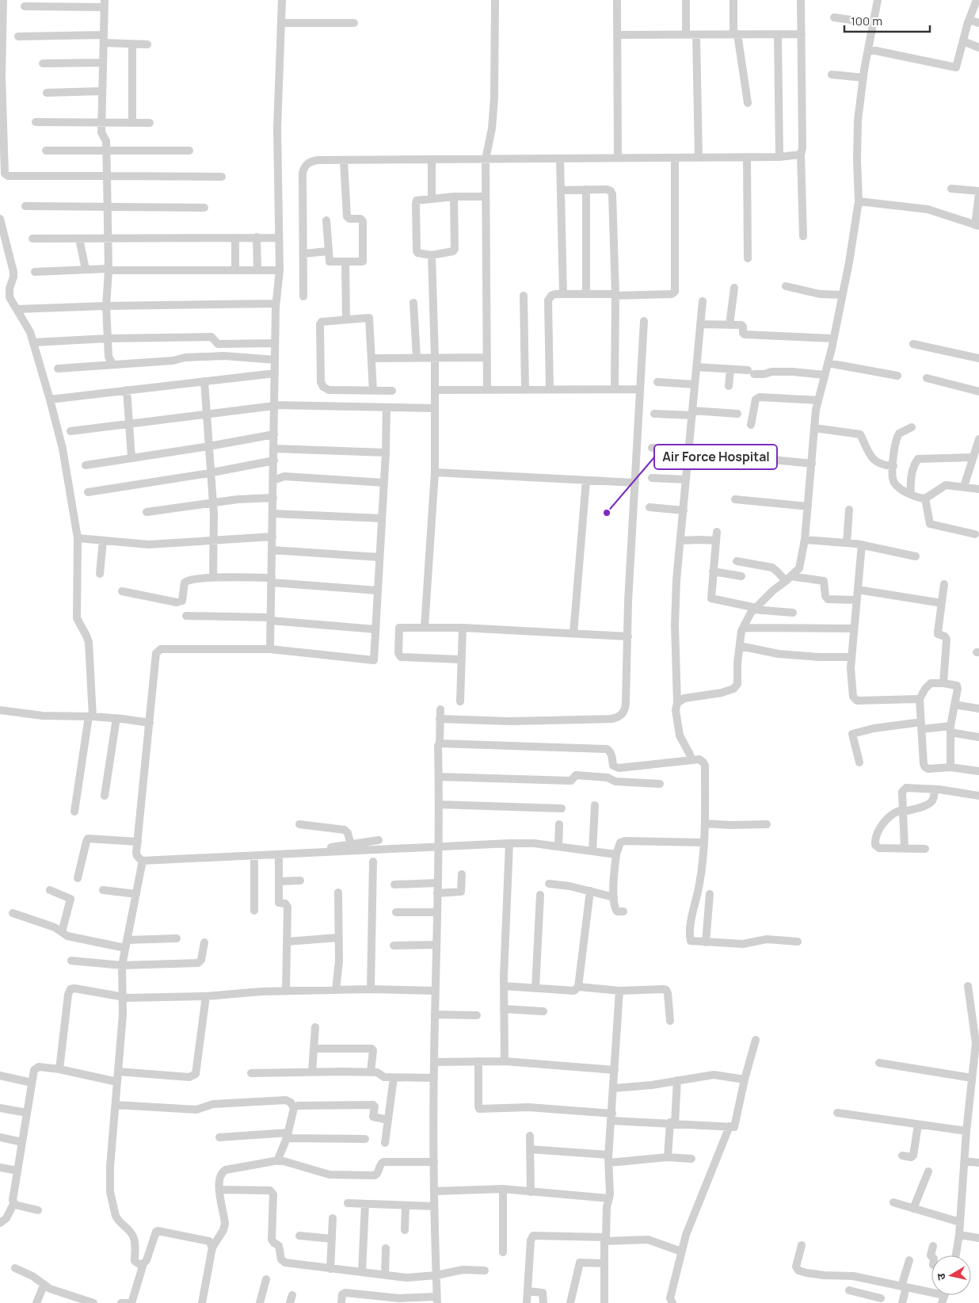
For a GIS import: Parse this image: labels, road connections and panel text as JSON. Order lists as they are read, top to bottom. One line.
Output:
{"places":["Air Force Hospital"],"scale_bar":"100 m","north":"left"}
